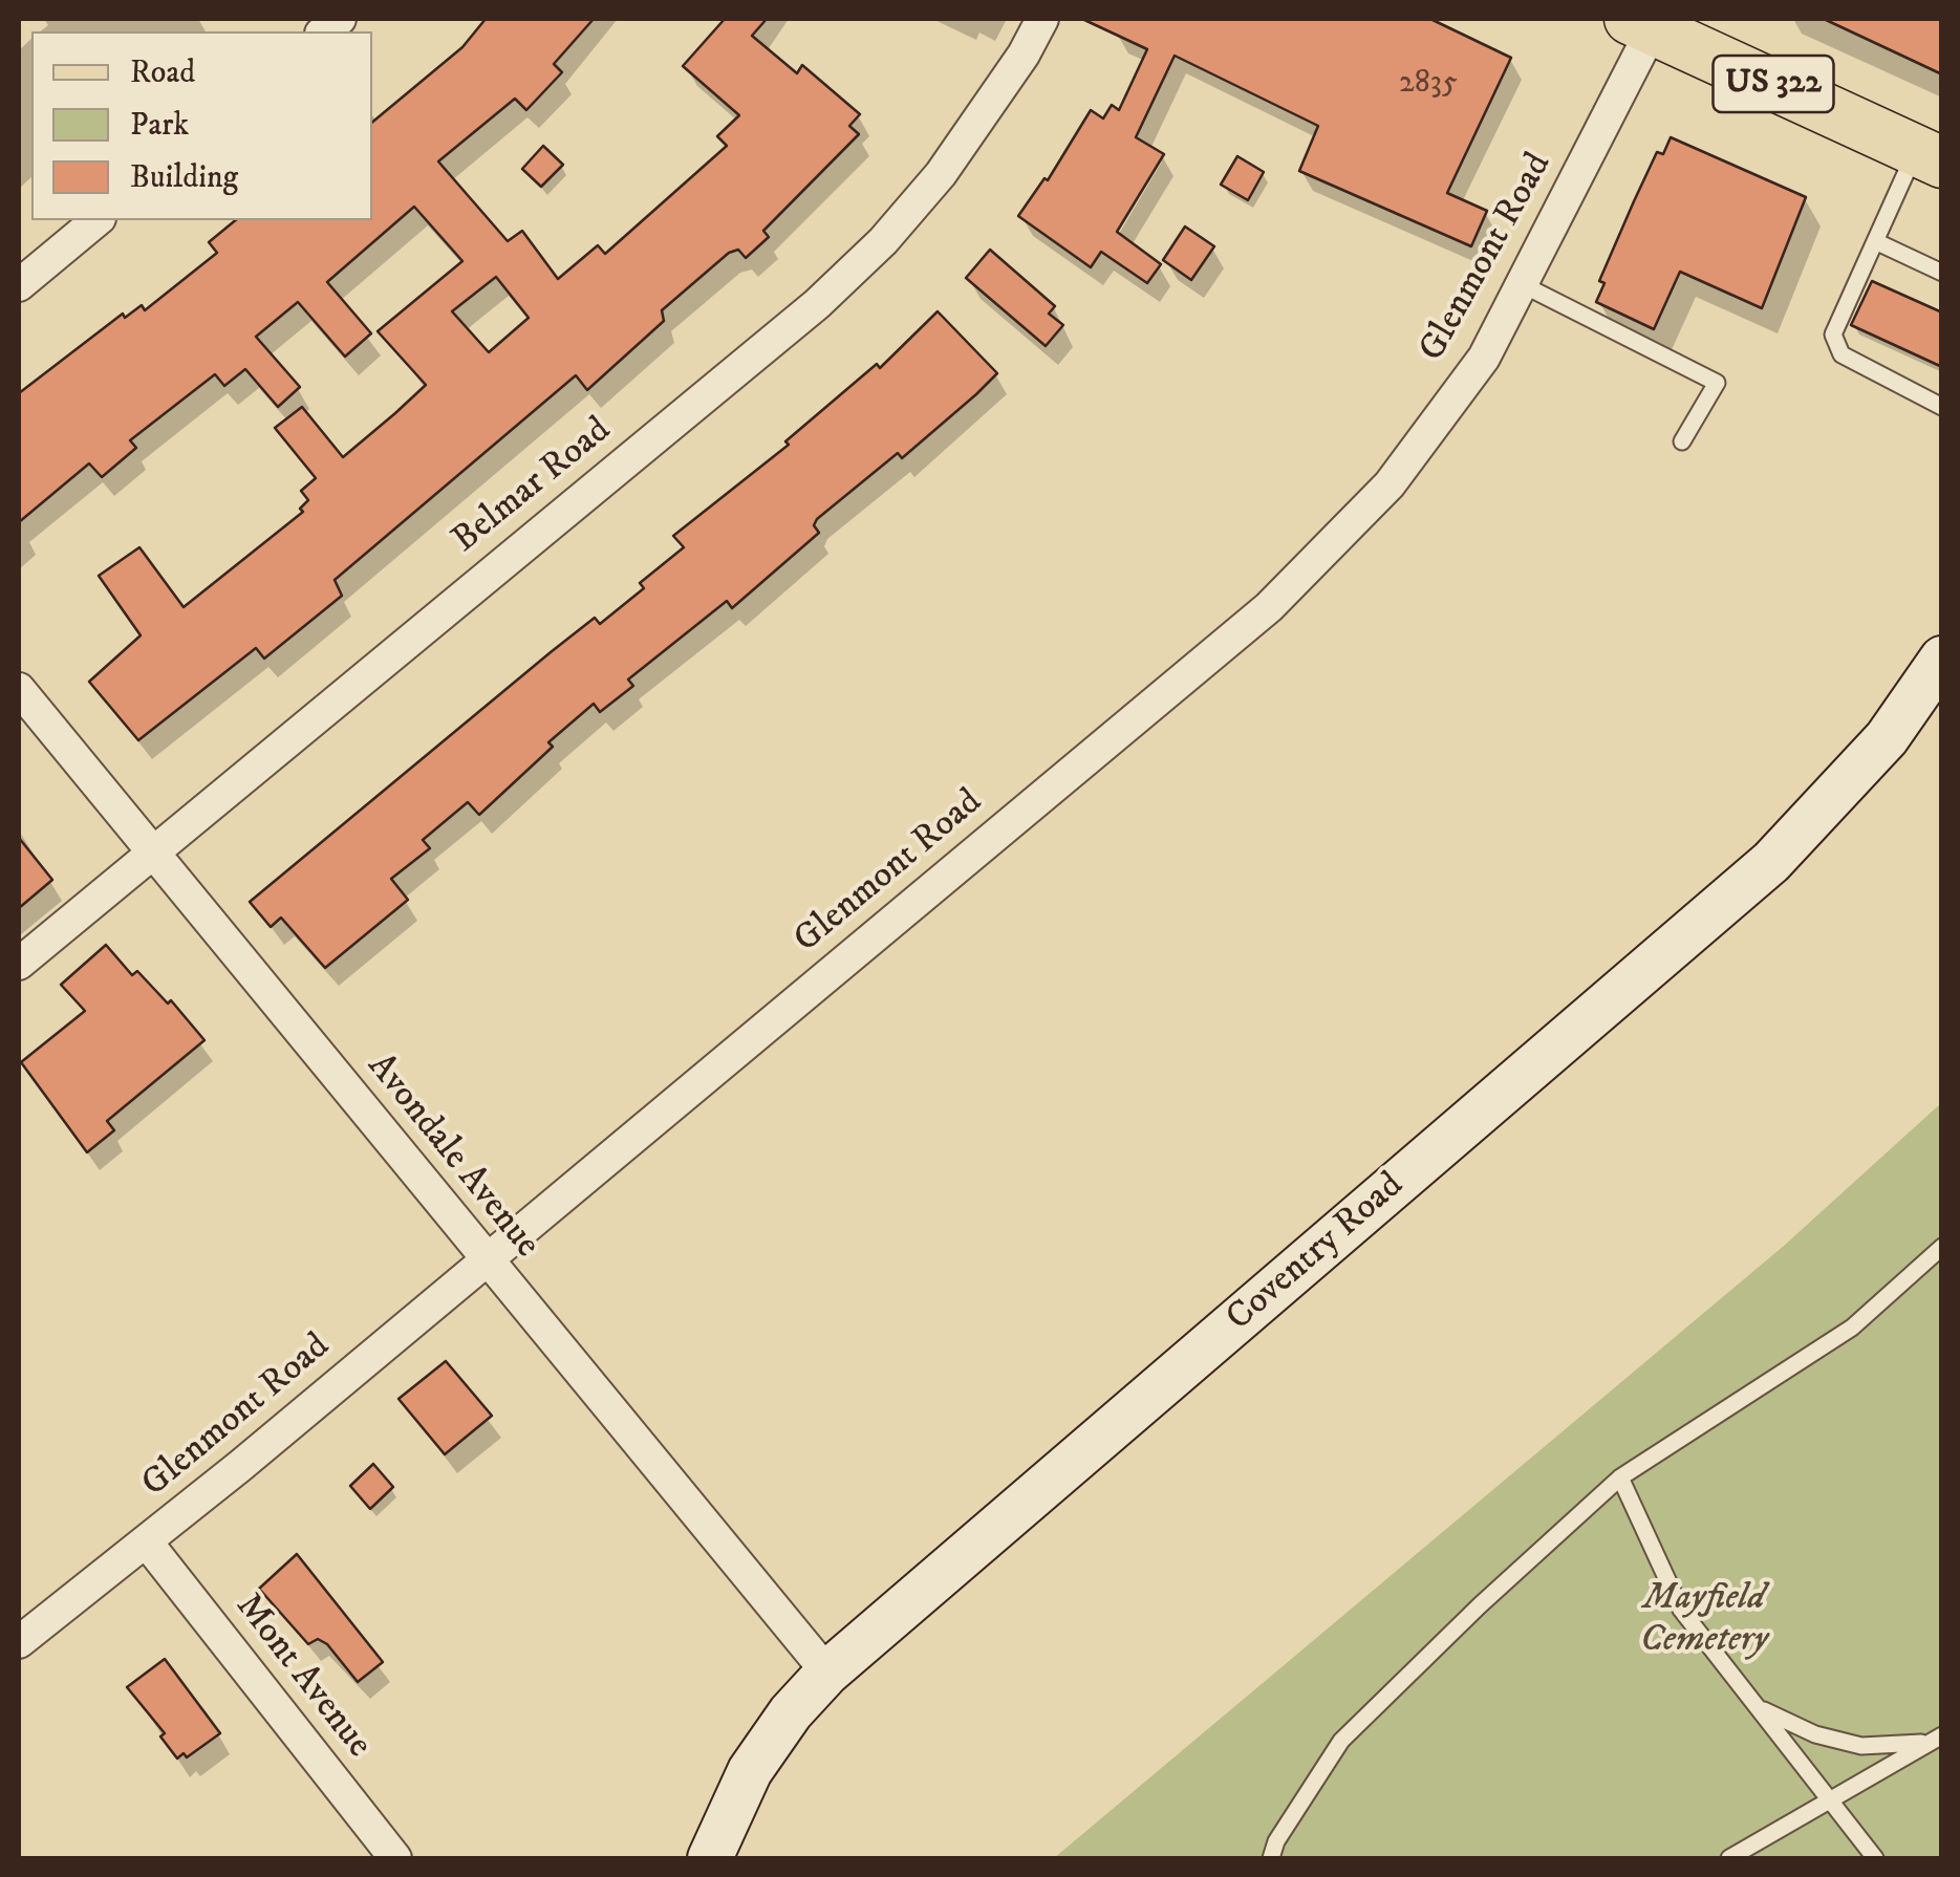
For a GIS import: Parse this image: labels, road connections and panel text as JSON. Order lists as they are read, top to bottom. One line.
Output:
{"streets":{"main road":["US 322"],"street":["Glenmont Road","Belmar Road","Avondale Avenue","Coventry Road","Mont Avenue"]},"crossings":[["US 322","Glenmont Road"],["Glenmont Road","Avondale Avenue"],["Glenmont Road","Mont Avenue"],["Belmar Road","Avondale Avenue"],["Avondale Avenue","Coventry Road"]],"parks":["Mayfield Cemetery"],"house_numbers":["2835"],"legend":["Road","Park","Building"]}
